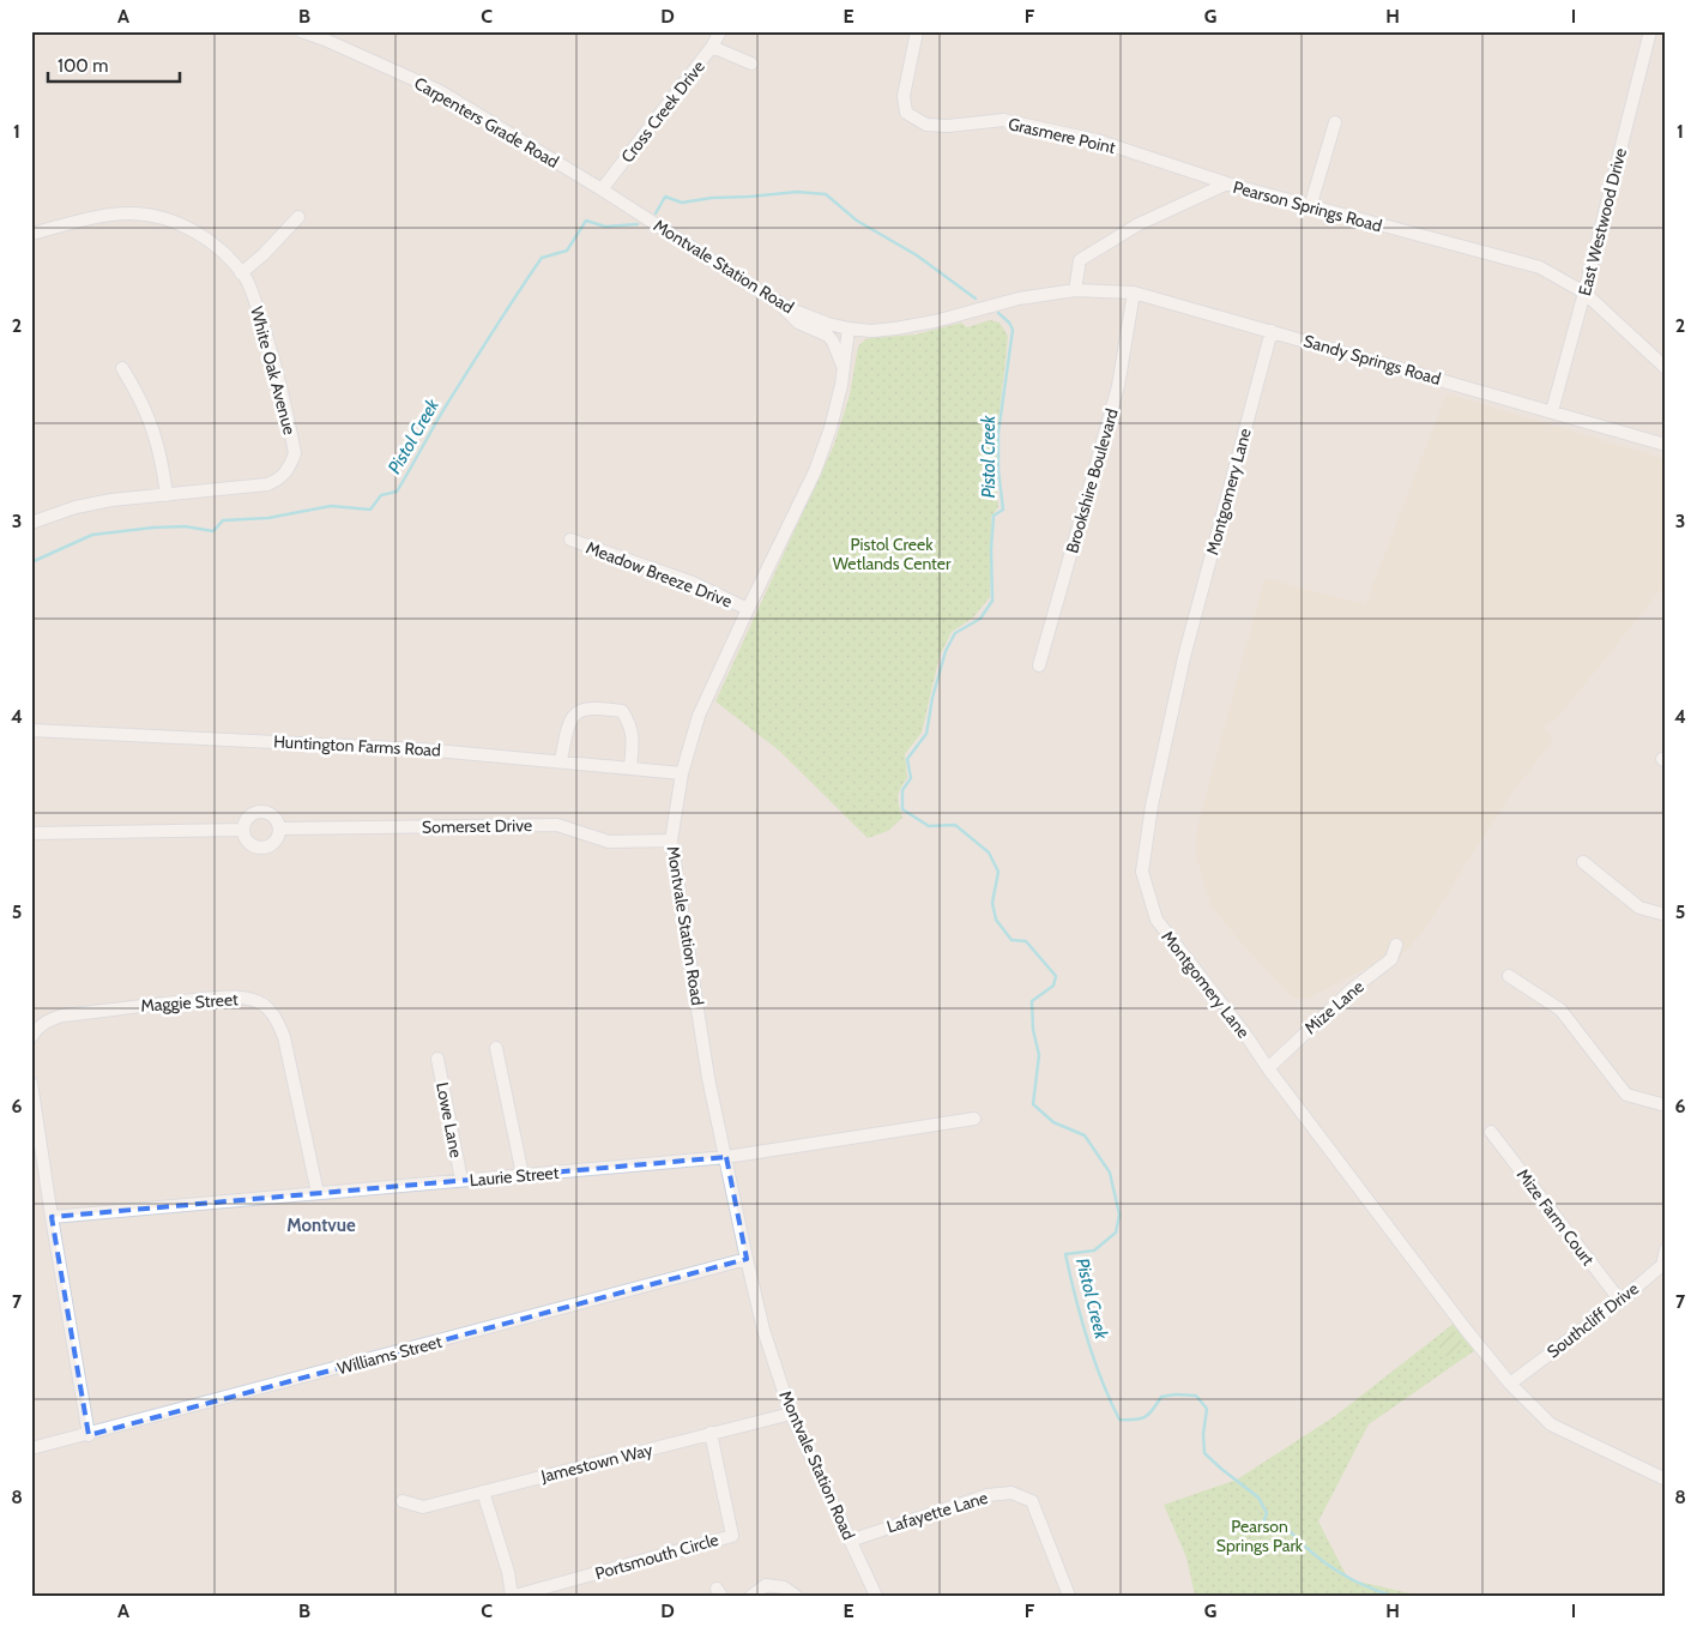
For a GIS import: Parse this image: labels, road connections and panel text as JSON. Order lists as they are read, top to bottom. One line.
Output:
{"streets":{"street":["Cross Creek Drive","Carpenters Grade Road","Grasmere Point","Pearson Springs Road","East Westwood Drive","Montvale Station Road","Sandy Springs Road","White Oak Avenue","Brookshire Boulevard","Montgomery Lane","Meadow Breeze Drive","Huntington Farms Road","Somerset Drive","Maggie Street","Mize Lane","Lowe Lane","Laurie Street","Mize Farm Court","Southcliff Drive","Williams Street","Jamestown Way","Lafayette Lane","Portsmouth Circle"]},"crossings":[["Cross Creek Drive","Carpenters Grade Road"],["Cross Creek Drive","Montvale Station Road"],["Carpenters Grade Road","Montvale Station Road"],["Grasmere Point","Pearson Springs Road"],["Pearson Springs Road","East Westwood Drive"],["Pearson Springs Road","Sandy Springs Road"],["East Westwood Drive","Sandy Springs Road"],["Montvale Station Road","Meadow Breeze Drive"],["Montvale Station Road","Huntington Farms Road"],["Montvale Station Road","Somerset Drive"],["Montvale Station Road","Laurie Street"],["Montvale Station Road","Williams Street"],["Montvale Station Road","Jamestown Way"],["Montvale Station Road","Lafayette Lane"],["Sandy Springs Road","Brookshire Boulevard"],["Sandy Springs Road","Montgomery Lane"],["Montgomery Lane","Mize Lane"],["Montgomery Lane","Southcliff Drive"],["Maggie Street","Laurie Street"],["Lowe Lane","Laurie Street"],["Mize Farm Court","Southcliff Drive"],["Jamestown Way","Portsmouth Circle"]],"districts":["Montvue"],"water":["Pistol Creek"],"parks":["Pistol Creek Wetlands Center","Pearson Springs Park"],"scale_bar":"100 m","grid":{"columns":["A","B","C","D","E","F","G","H","I"],"rows":["1","2","3","4","5","6","7","8"]}}
